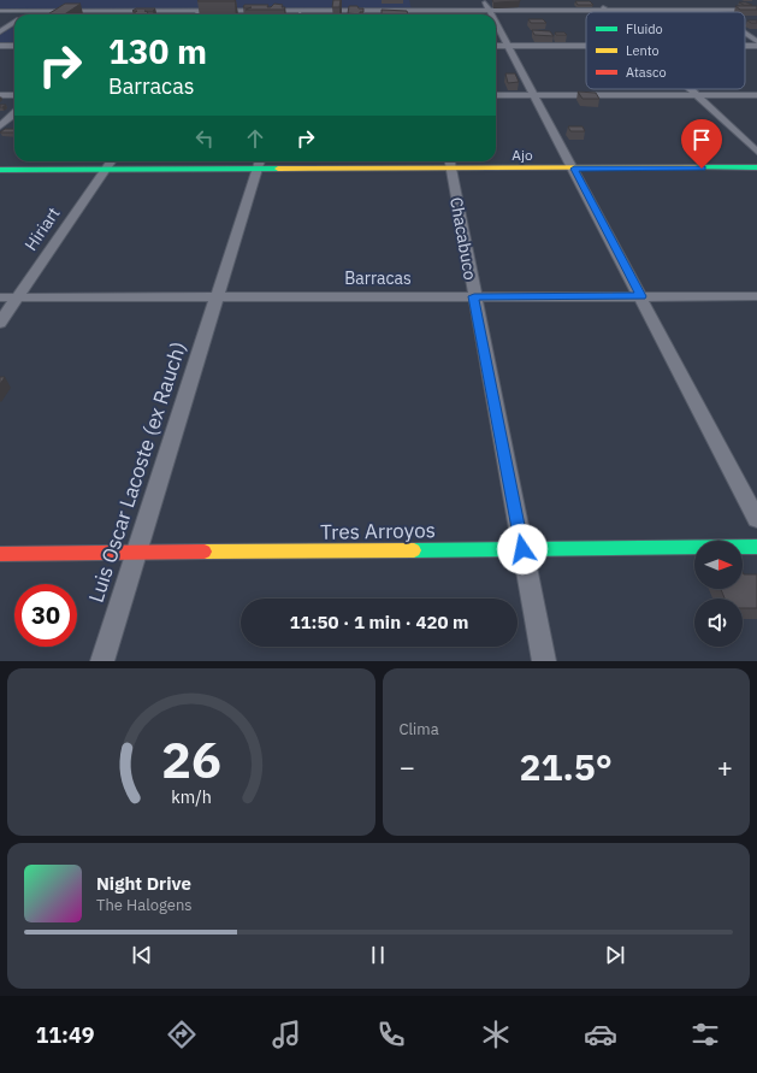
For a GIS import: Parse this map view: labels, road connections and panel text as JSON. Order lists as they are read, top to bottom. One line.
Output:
{"streets":{"street":["Ajo","Hiriart","Chacabuco","Barracas","Luis Oscar Lacoste (ex Rauch)","Tres Arroyos"]},"crossings":[["Ajo","Hiriart"],["Ajo","Chacabuco"],["Ajo","Luis Oscar Lacoste (ex Rauch)"],["Hiriart","Barracas"],["Chacabuco","Barracas"],["Chacabuco","Tres Arroyos"],["Barracas","Luis Oscar Lacoste (ex Rauch)"],["Luis Oscar Lacoste (ex Rauch)","Tres Arroyos"]],"legend":["Fluido","Lento","Atasco"],"north":"right","page":{"turn":["130 m","Barracas"],"limit":"30","trip":"11:50 · 1 min · 420 m","tile":"Clima","heat":["−","21.5°","+"],"song":["Night Drive","The Halogens"],"tabs":"11:49","gauge":["26","km/h"]}}
